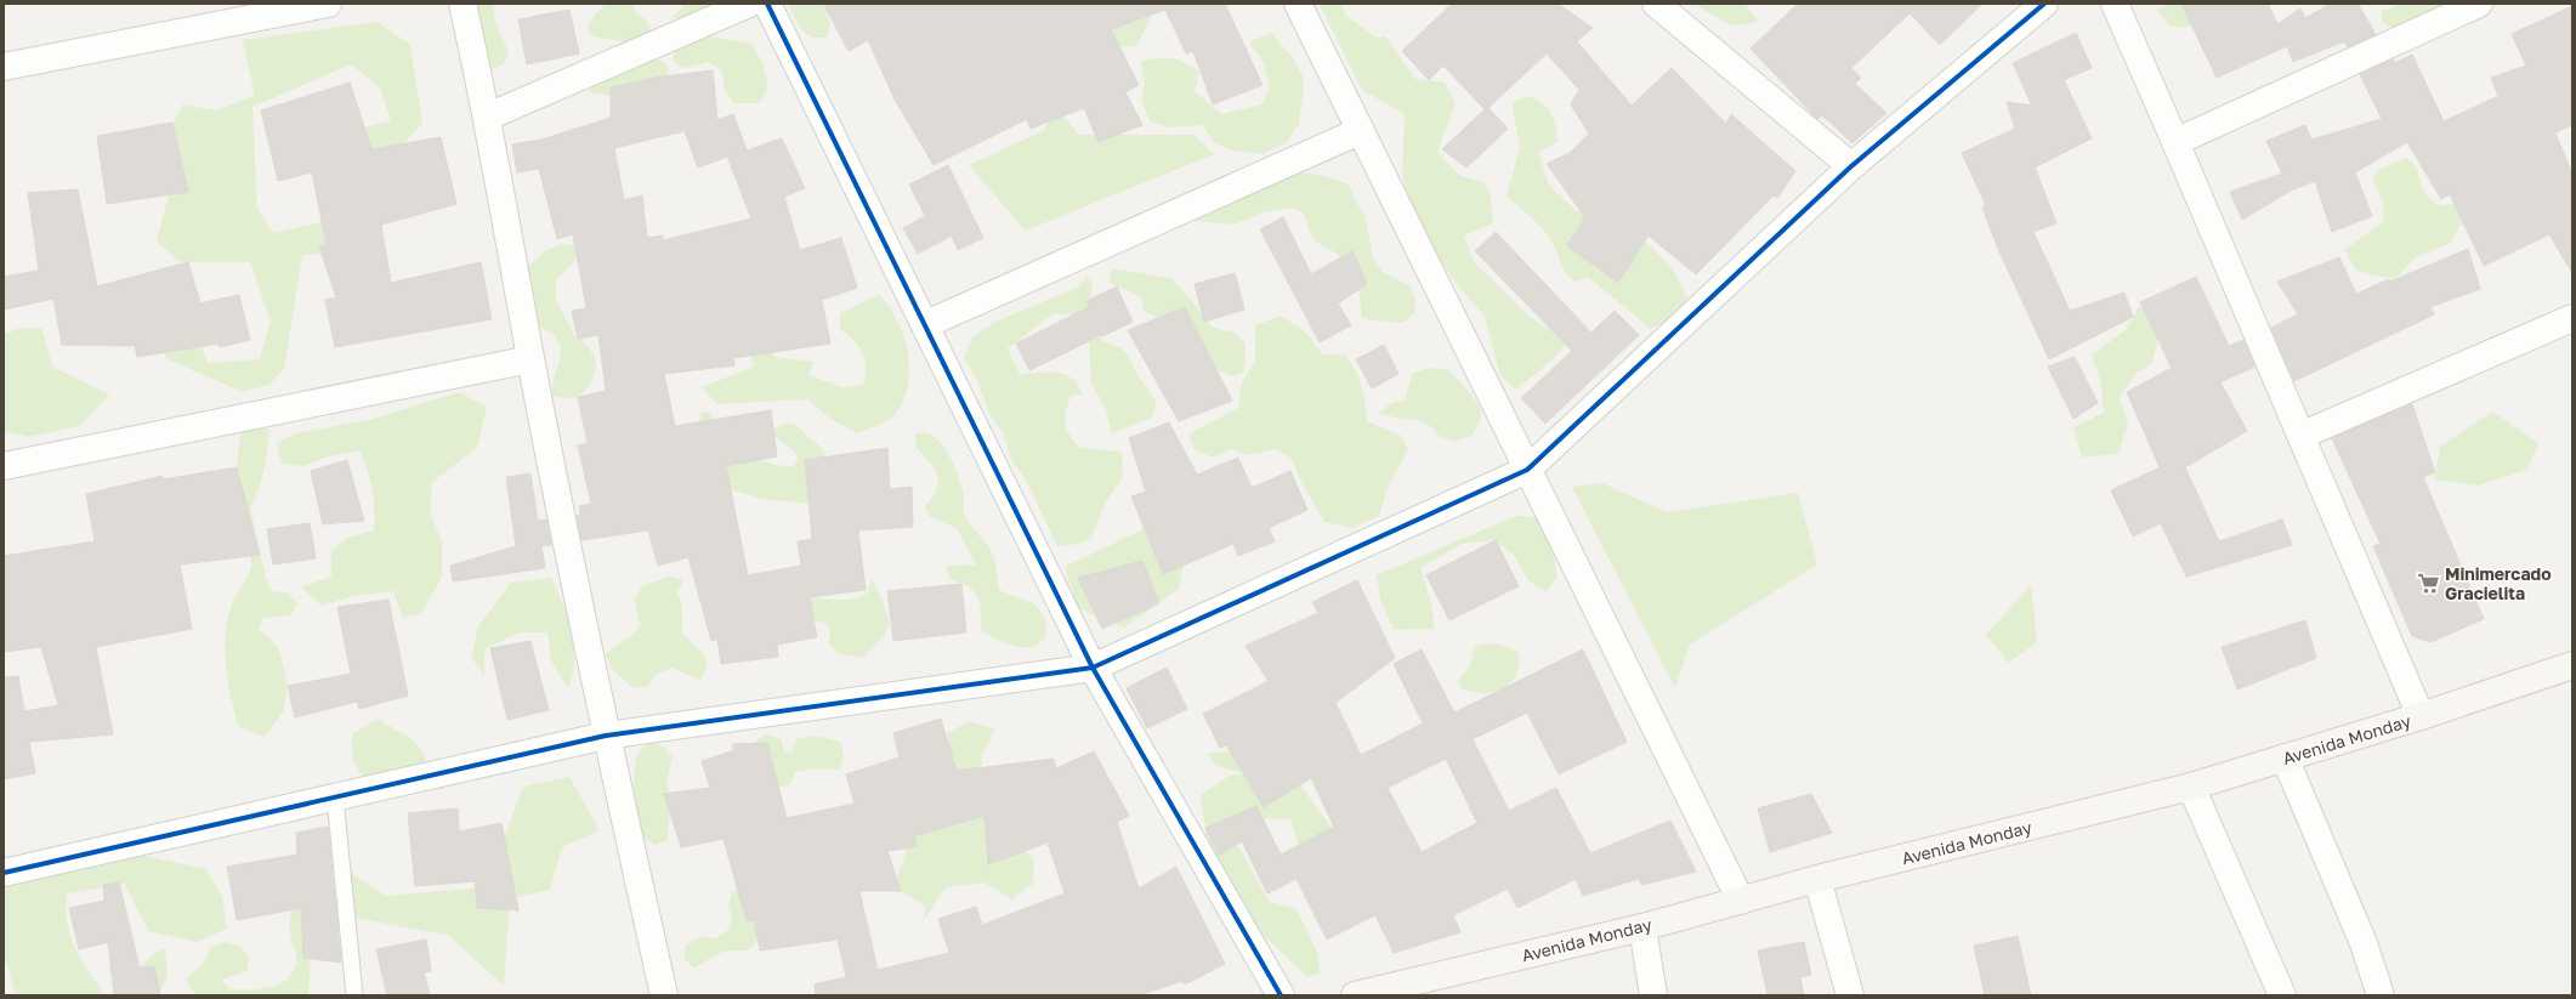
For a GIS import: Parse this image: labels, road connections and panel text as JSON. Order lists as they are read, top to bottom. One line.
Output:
{"streets":{"main road":["Avenida Monday"]},"places":{"supermarket":["Minimercado Gracielita"]}}
